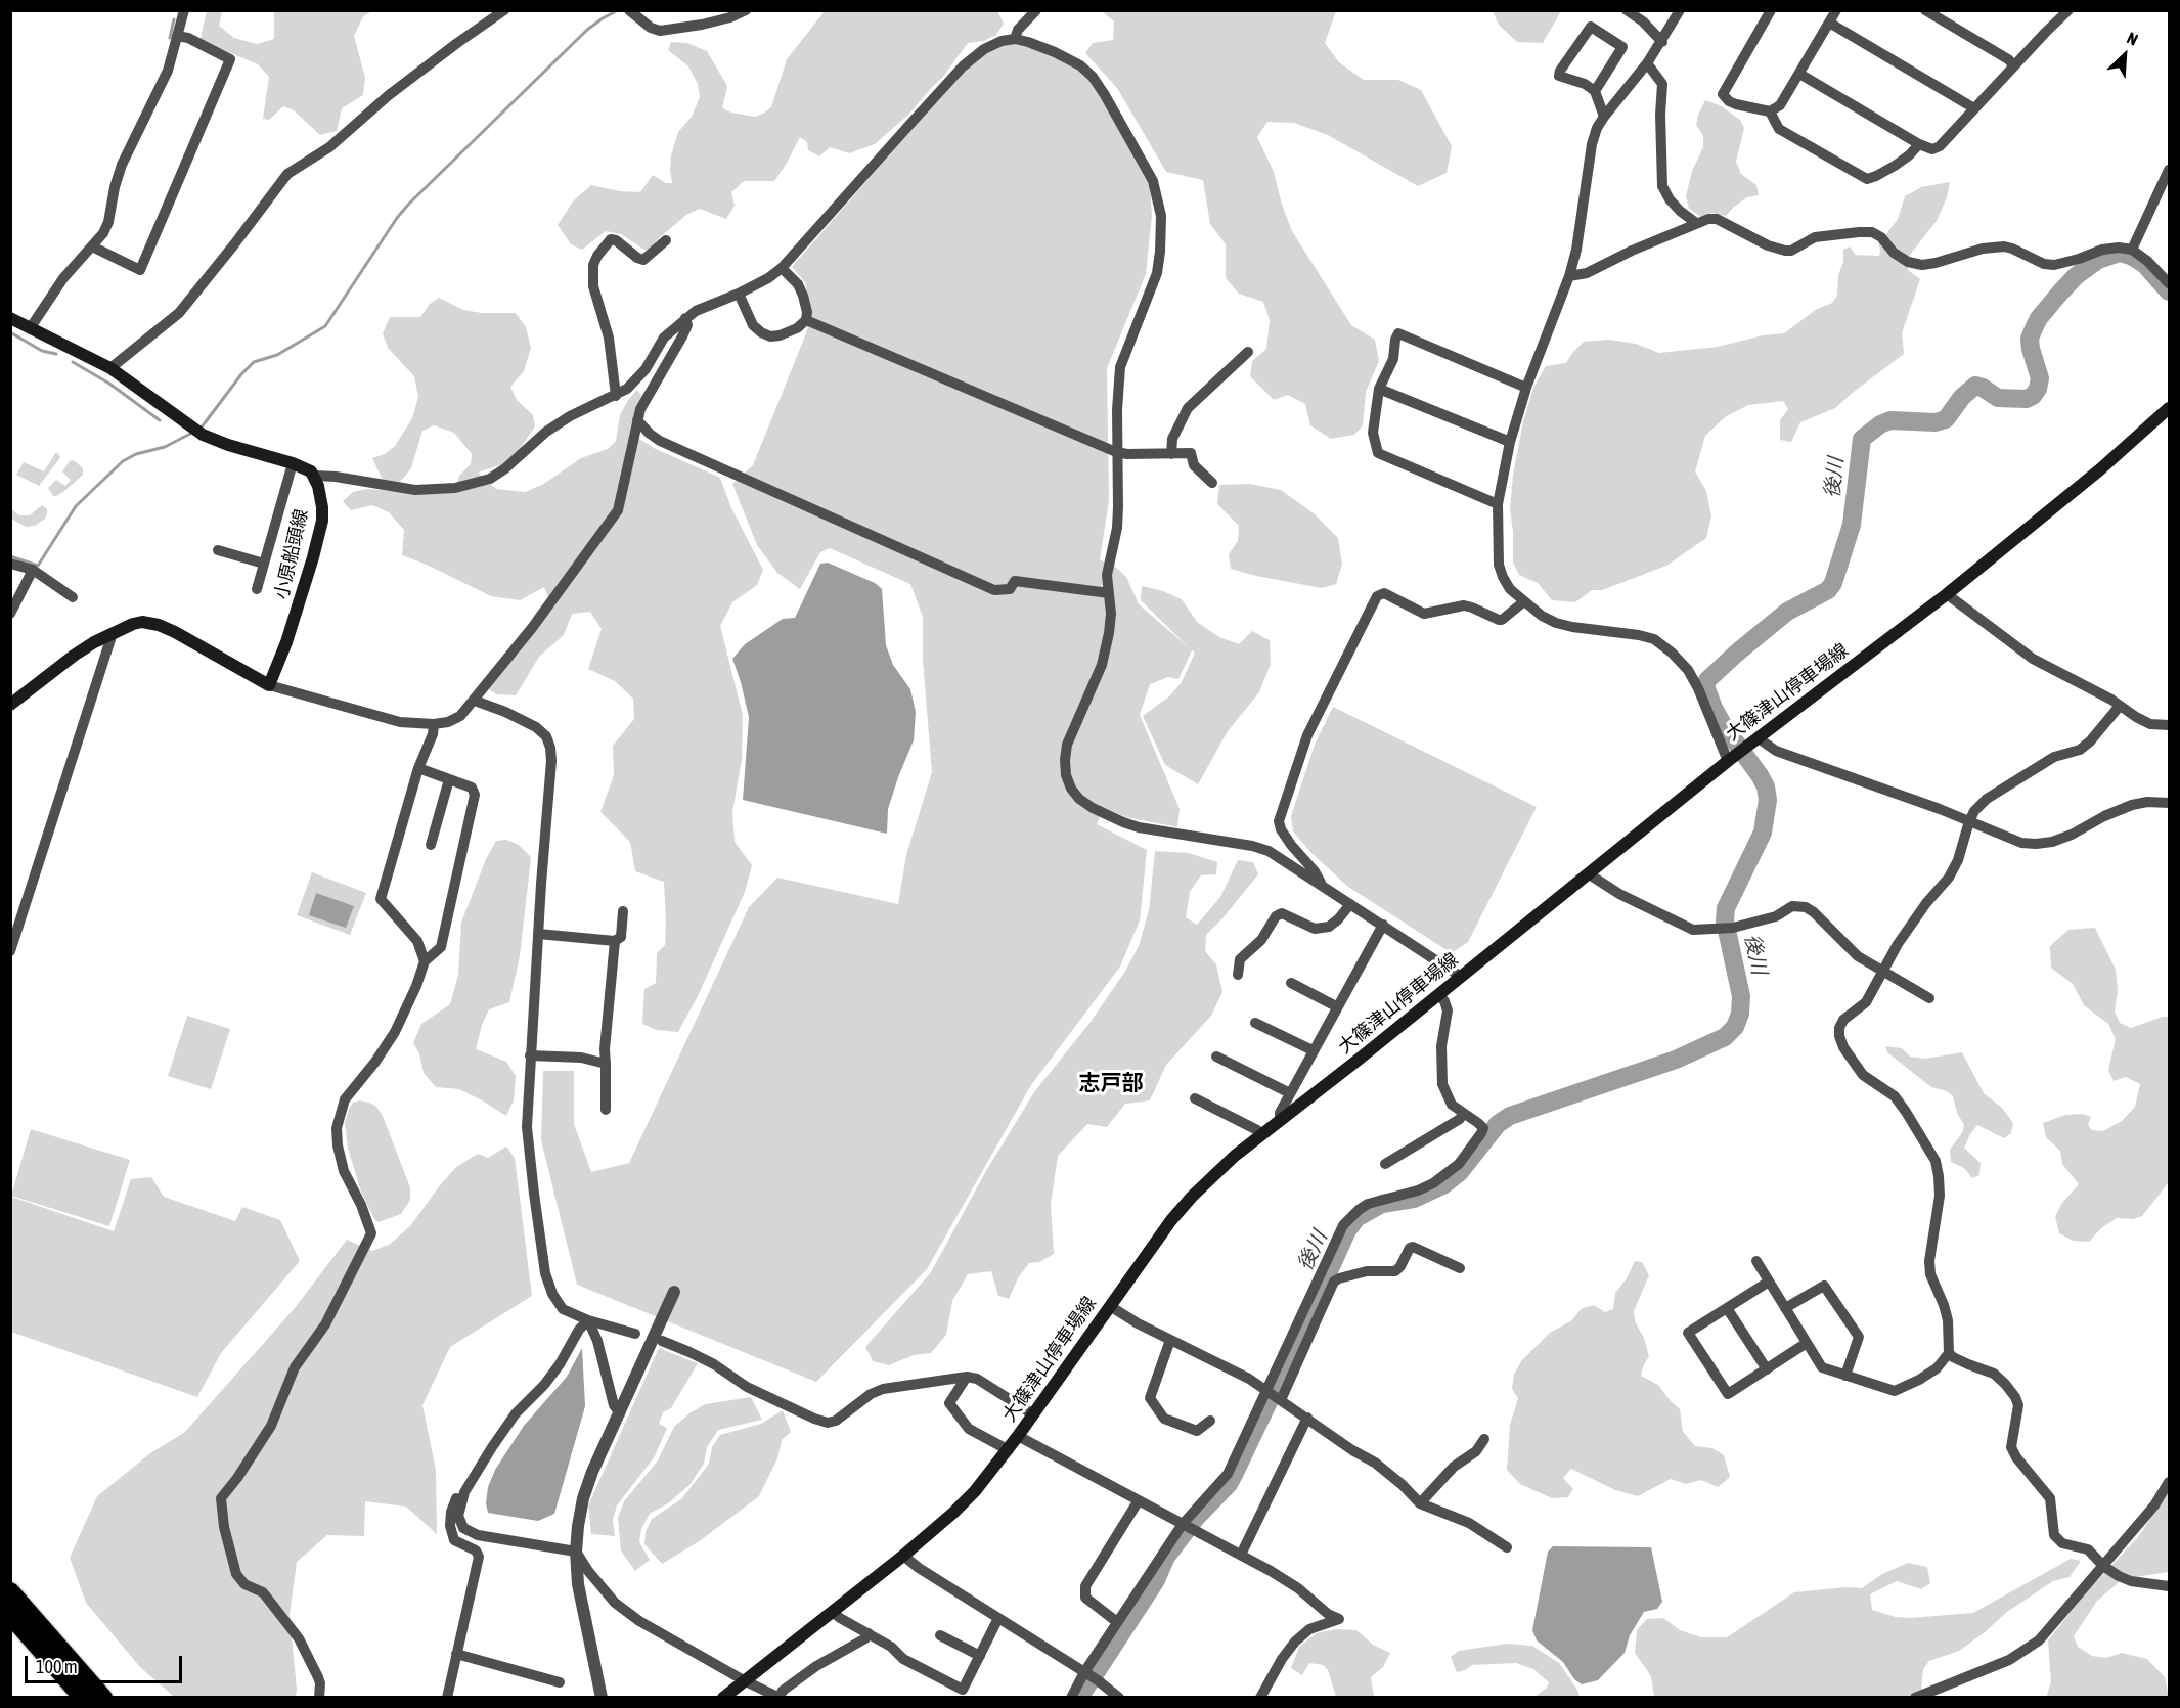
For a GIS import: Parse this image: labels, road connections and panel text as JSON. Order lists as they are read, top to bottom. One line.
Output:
{"streets":{"main road":["小原船頭線","大篠津山停車場線"]},"districts":["志戸部"],"water":["後川"],"scale_bar":"100 m","north":"top right"}
